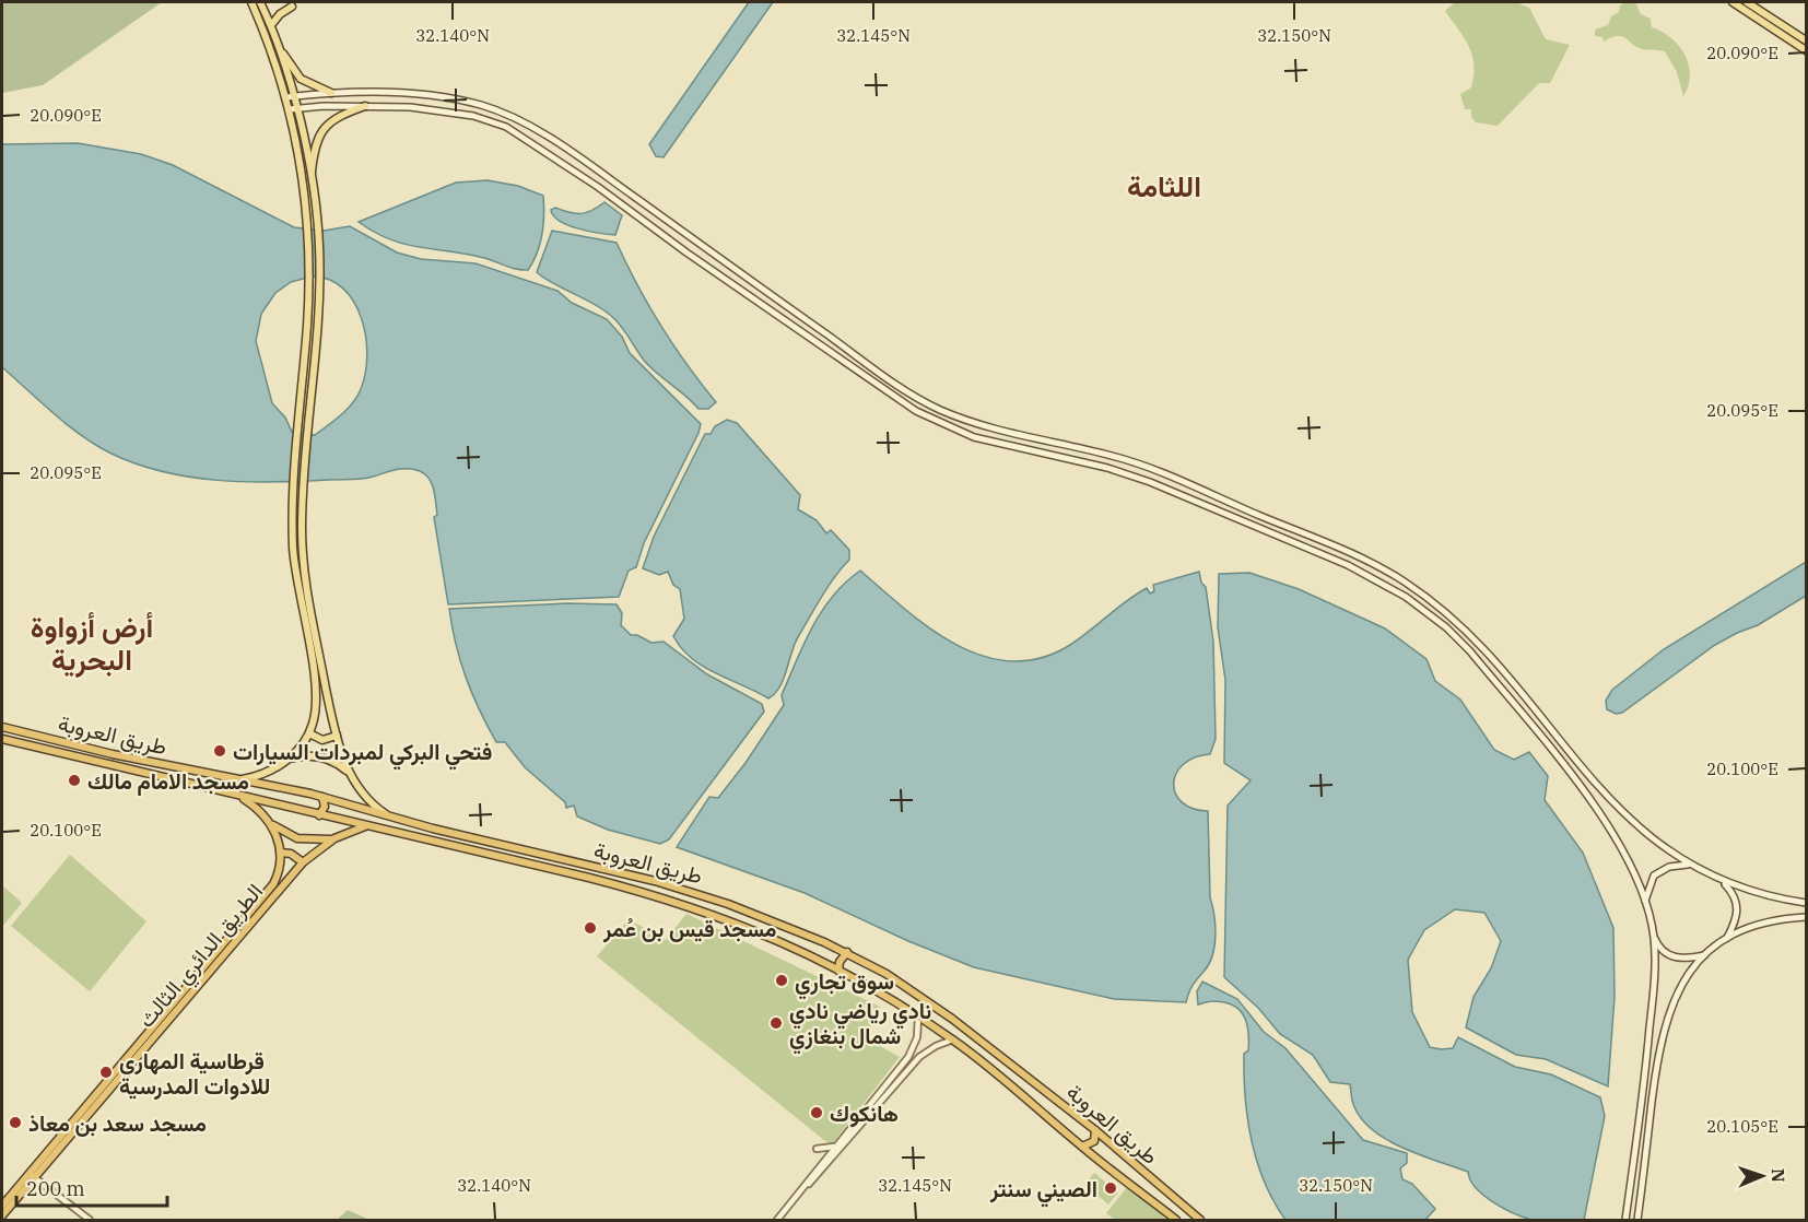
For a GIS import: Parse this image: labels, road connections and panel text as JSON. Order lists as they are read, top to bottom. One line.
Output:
{"streets":{"highway":["طريق العروبة","الطريق الدائري الثالث"]},"crossings":[["طريق العروبة","الطريق الدائري الثالث"]],"districts":["اللثامة","أرض أزواوة البحرية"],"places":["فتحي البركي لمبردات السيارات","مسجد الامام مالك","مسجد قيس بن عُمر","سوق تجاري","نادي رياضي نادي شمال بنغازي","قرطاسية المهاري للادوات المدرسية","هانكوك","مسجد سعد بن معاذ","الصيني سنتر"],"scale_bar":"200 m","north":"right","coordinates":["32.140°N","32.145°N","32.150°N","20.090°E","20.095°E","20.100°E","20.105°E"]}
